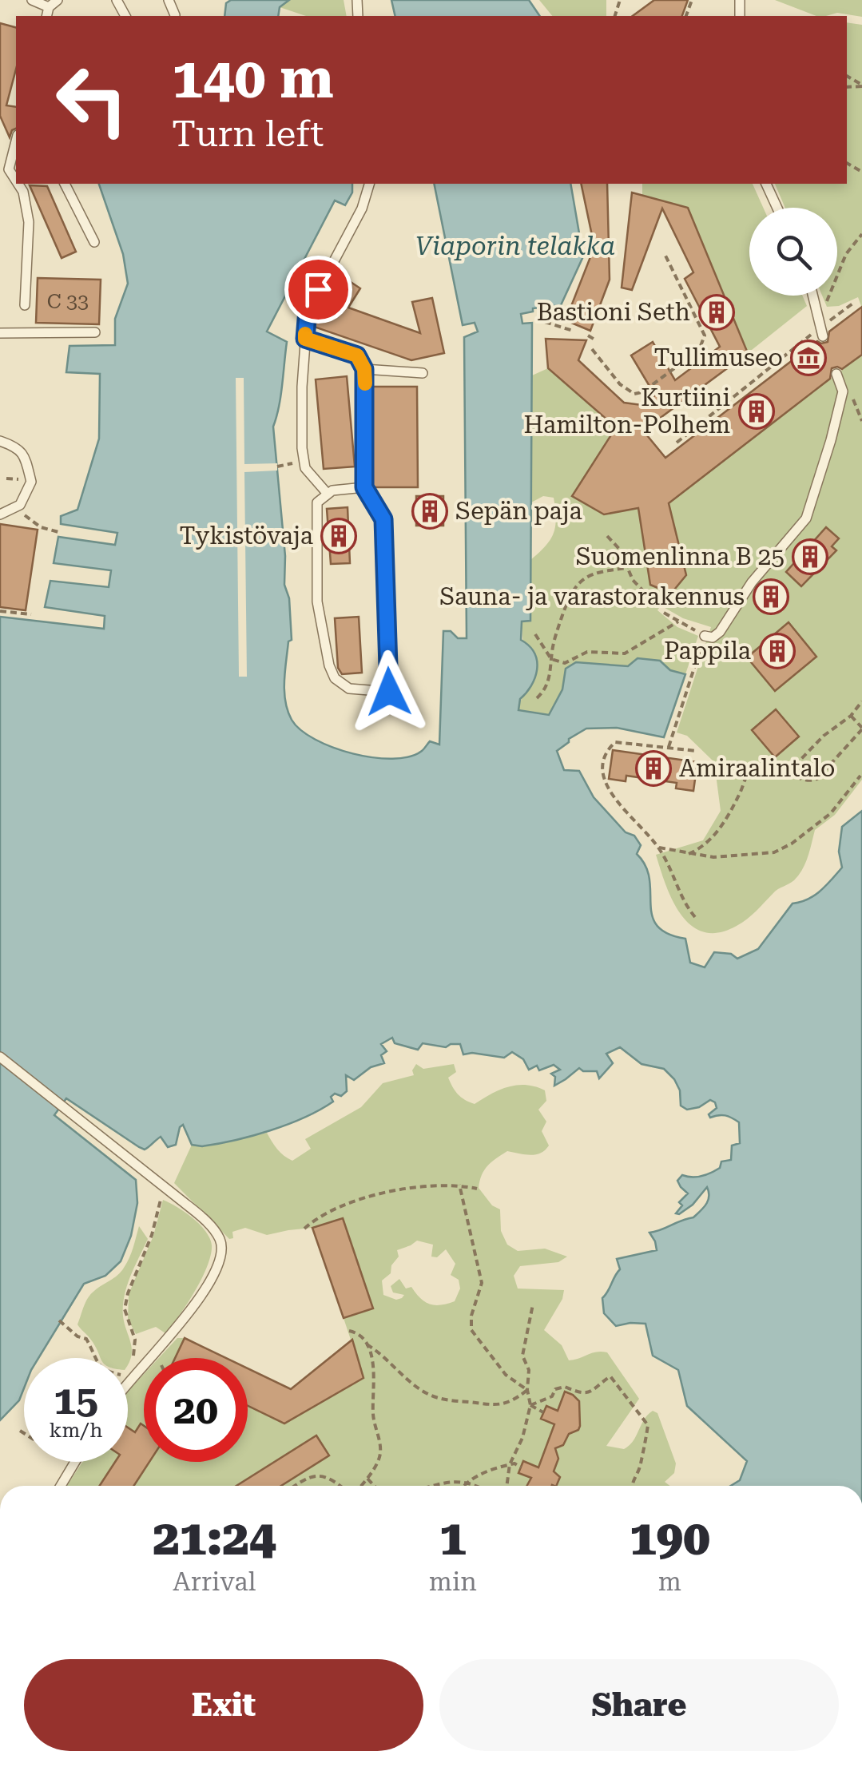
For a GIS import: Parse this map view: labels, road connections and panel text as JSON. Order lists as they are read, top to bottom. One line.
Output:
{"water":["Viaporin telakka"],"places":{"building":["Bastioni Seth","Kurtiini Hamilton-Polhem","Sepän paja","Tykistövaja","Suomenlinna B 25","Sauna- ja varastorakennus","Pappila","Amiraalintalo"],"museum":["Tullimuseo"]},"house_numbers":["C 33"],"page":{"turn":["140 m","Turn left"],"speed":"15 km/h","limit":"20","eta":["21:24","Arrival","1","min","190","m"],"buttons":["Exit","Share"]}}
